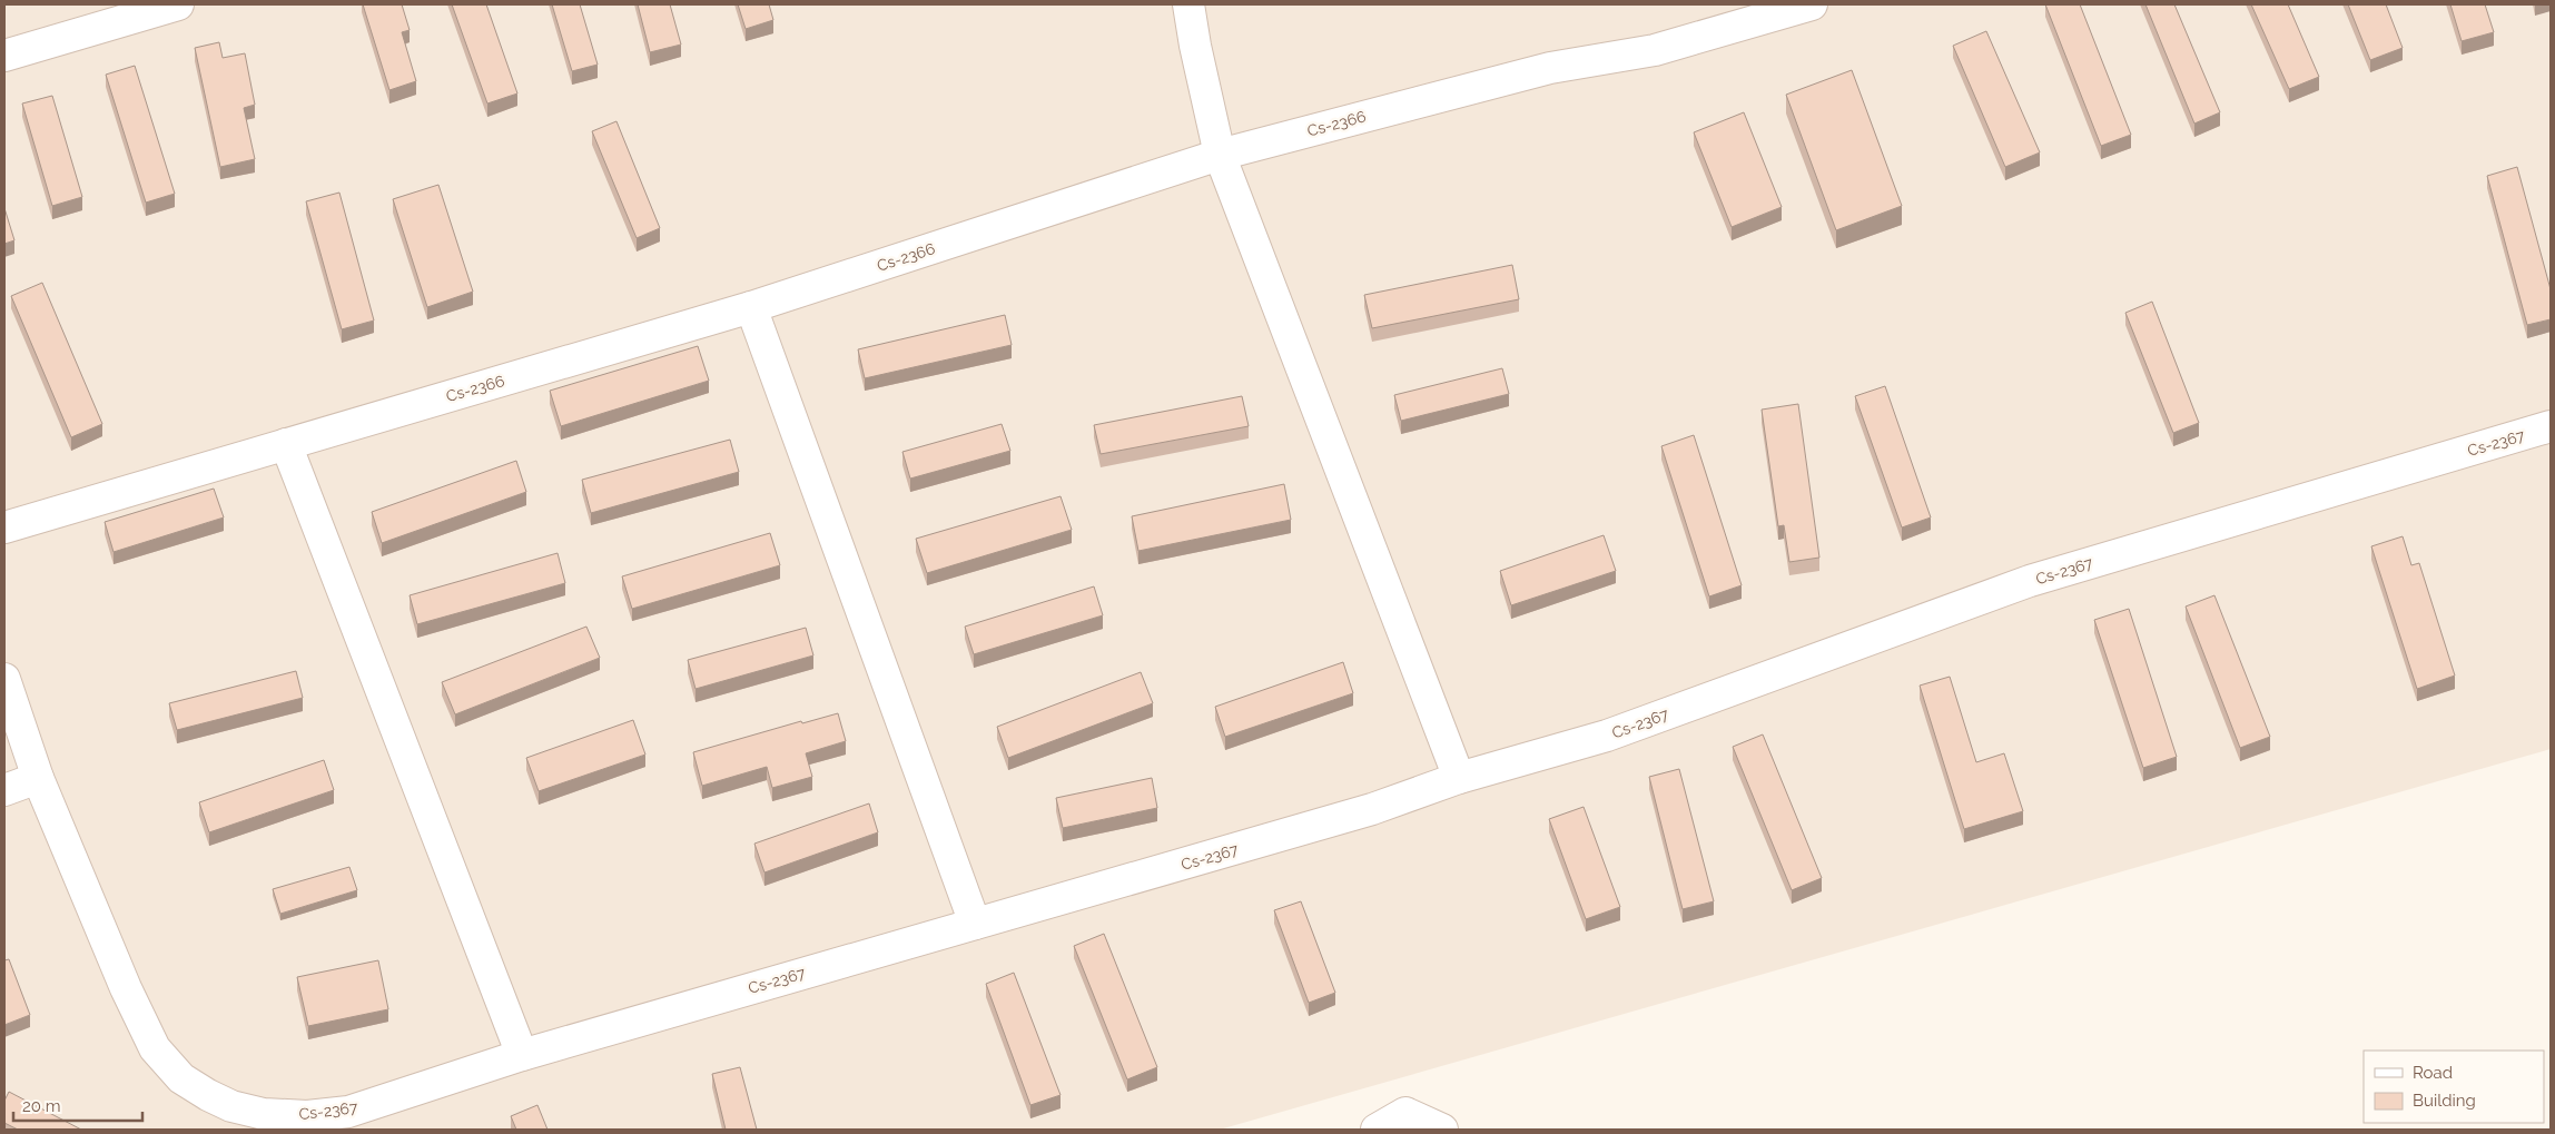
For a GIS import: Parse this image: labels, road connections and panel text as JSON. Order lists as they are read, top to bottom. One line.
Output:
{"streets":{"street":["Cs-2366","Cs-2367"]},"legend":["Road","Building"],"scale_bar":"20 m"}
